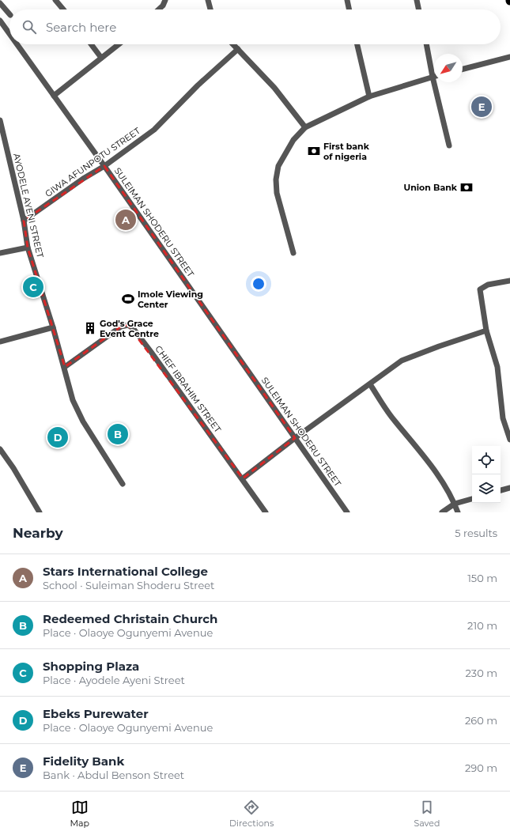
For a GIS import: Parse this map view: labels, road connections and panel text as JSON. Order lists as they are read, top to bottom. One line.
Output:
{"streets":{"street":["GIWA AFUNPOTU STREET","AYODELE AYENI STREET","SULEIMAN SHODERU STREET","CHIEF IBRAHIM STREET"]},"crossings":[["GIWA AFUNPOTU STREET","AYODELE AYENI STREET"],["GIWA AFUNPOTU STREET","SULEIMAN SHODERU STREET"],["AYODELE AYENI STREET","CHIEF IBRAHIM STREET"]],"places":{"bank":["First bank of nigeria","Union Bank"],"sports":["Imole Viewing Center"],"building":["God's Grace Event Centre"]},"north":"bottom left","page":{"search":"Search here","pins":["E","A","C","B","D"],"heading":["Nearby","5 results"],"list":[{"mark":"A","name":"Stars International College","note":"School · Suleiman Shoderu Street","value":"150 m"},{"mark":"B","name":"Redeemed Christain Church","note":"Place · Olaoye Ogunyemi Avenue","value":"210 m"},{"mark":"C","name":"Shopping Plaza","note":"Place · Ayodele Ayeni Street","value":"230 m"},{"mark":"D","name":"Ebeks Purewater","note":"Place · Olaoye Ogunyemi Avenue","value":"260 m"},{"mark":"E","name":"Fidelity Bank","note":"Bank · Abdul Benson Street","value":"290 m"}],"nav":["Map","Directions","Saved"]}}
